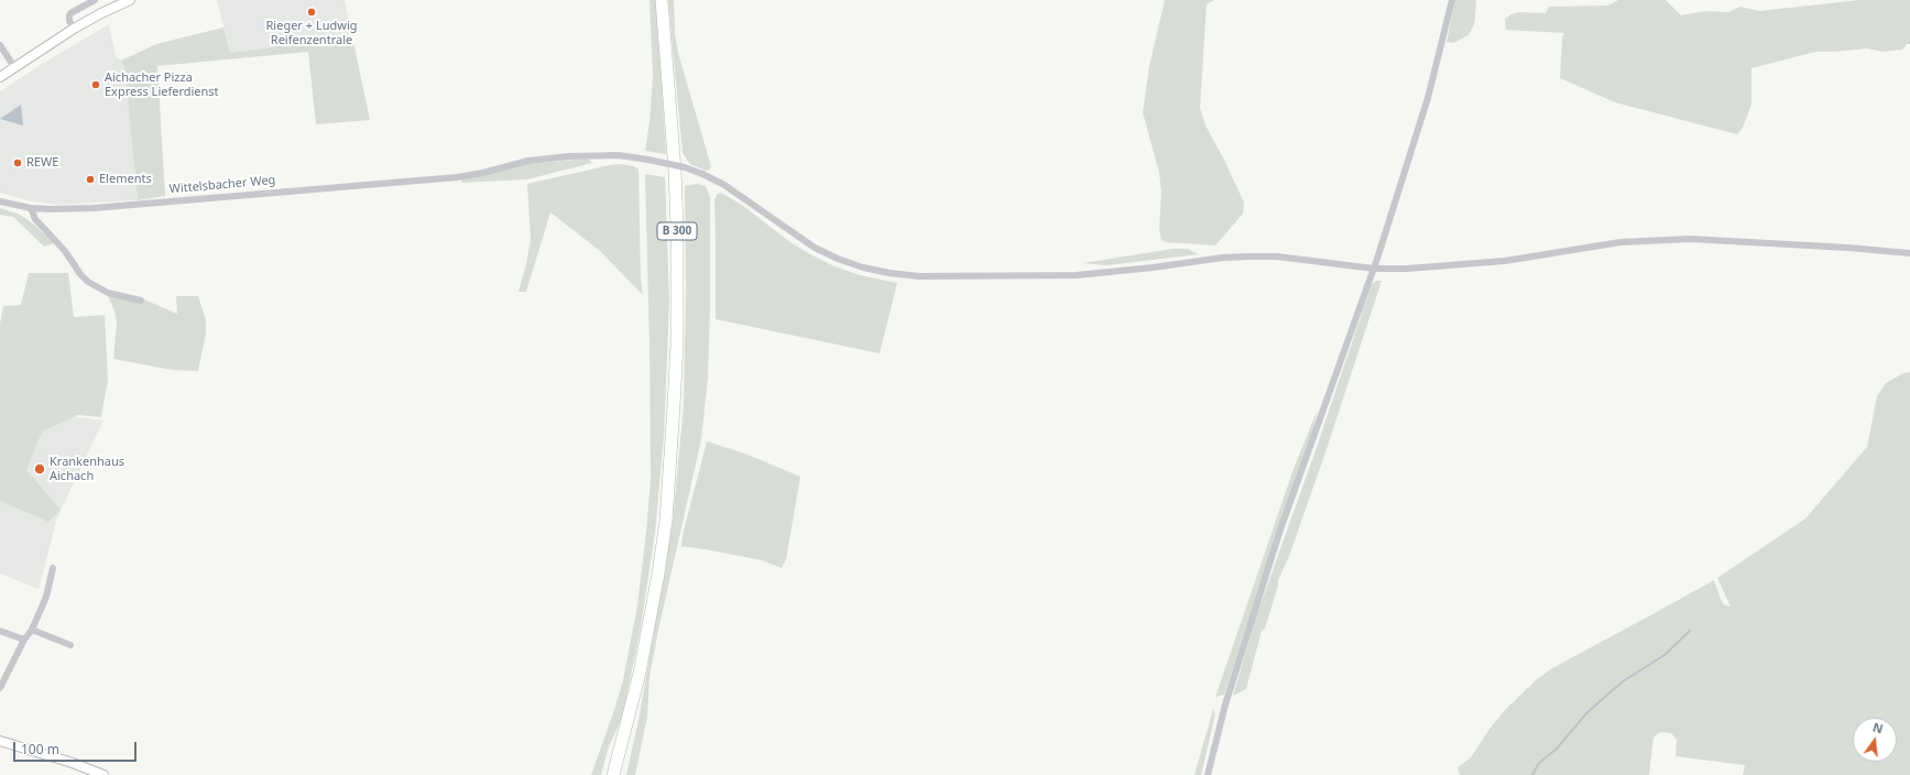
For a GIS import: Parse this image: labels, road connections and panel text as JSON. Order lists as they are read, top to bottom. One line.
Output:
{"streets":{"highway":["B 300"],"street":["Wittelsbacher Weg"]},"places":["Rieger + Ludwig Reifenzentrale","Aichacher Pizza Express Lieferdienst","REWE","Elements","Krankenhaus Aichach"],"scale_bar":"100 m","north":"top"}
